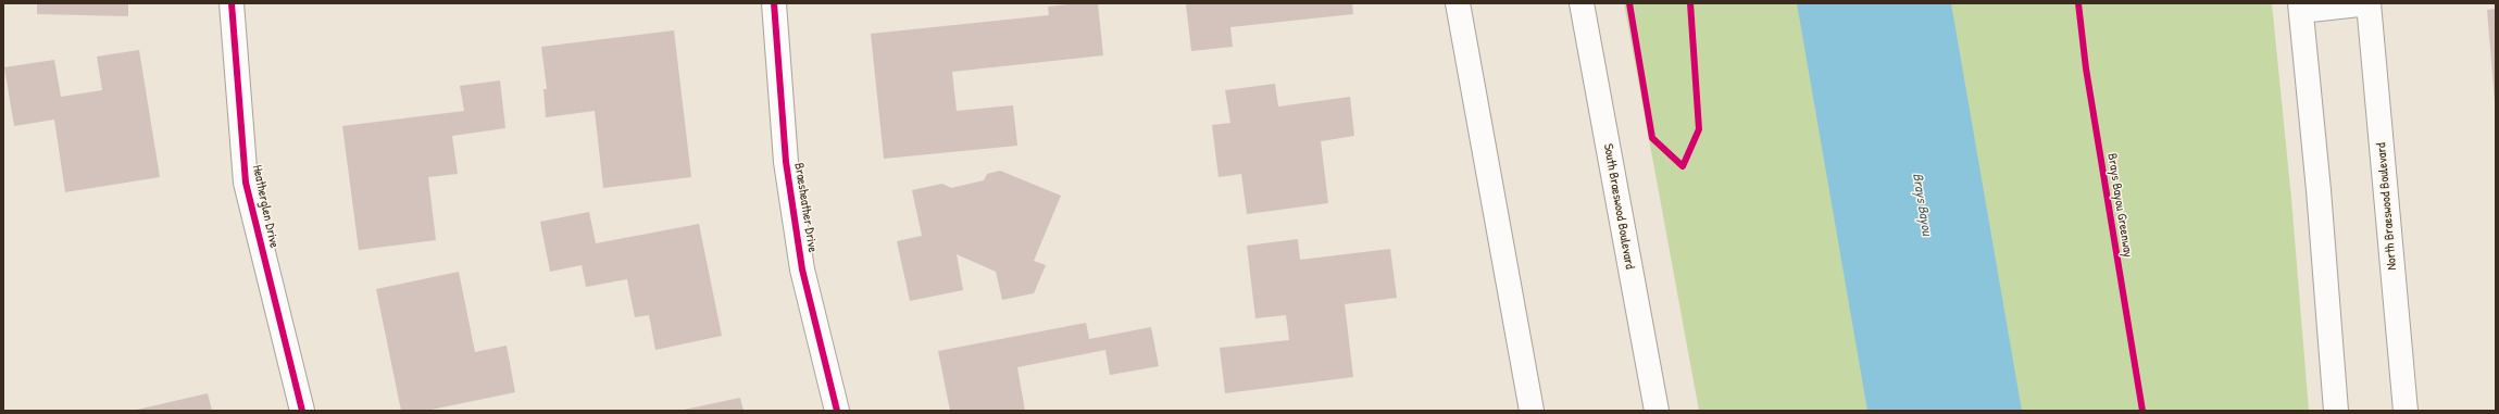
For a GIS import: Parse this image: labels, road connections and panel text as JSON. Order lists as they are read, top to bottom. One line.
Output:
{"streets":{"main road":["Heatherglen Drive","South Braeswood Boulevard","North Braeswood Boulevard","Braesheather Drive"],"cycle path":["Brays Bayou Greenway"]},"water":["Brays Bayou"]}
